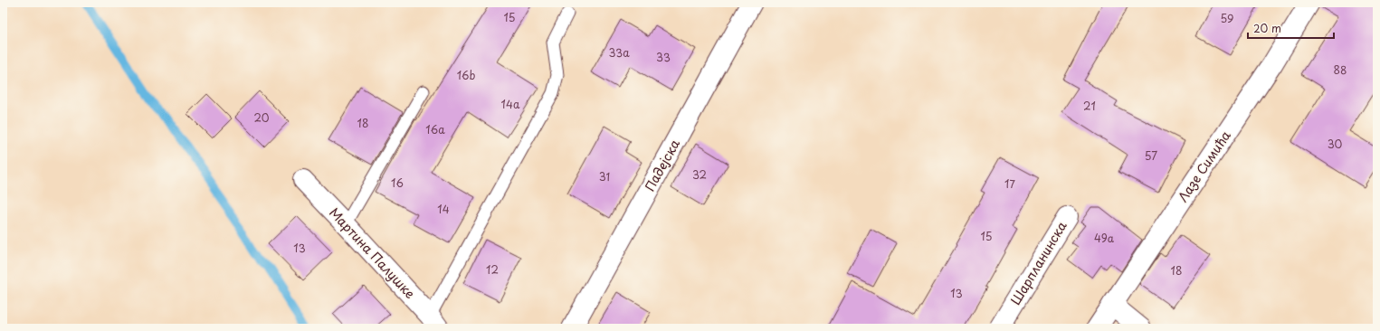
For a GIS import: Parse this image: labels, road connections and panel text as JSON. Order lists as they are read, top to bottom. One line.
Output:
{"streets":{"street":["Падејска","Лазе Симића","Мартина Палушке","Шарпланинска"]},"house_numbers":["15","59","33a","33","88","16b","14a","21","20","18","16a","30","57","32","31","16","17","14","15","49a","13","12","18","13"],"scale_bar":"20 m"}
